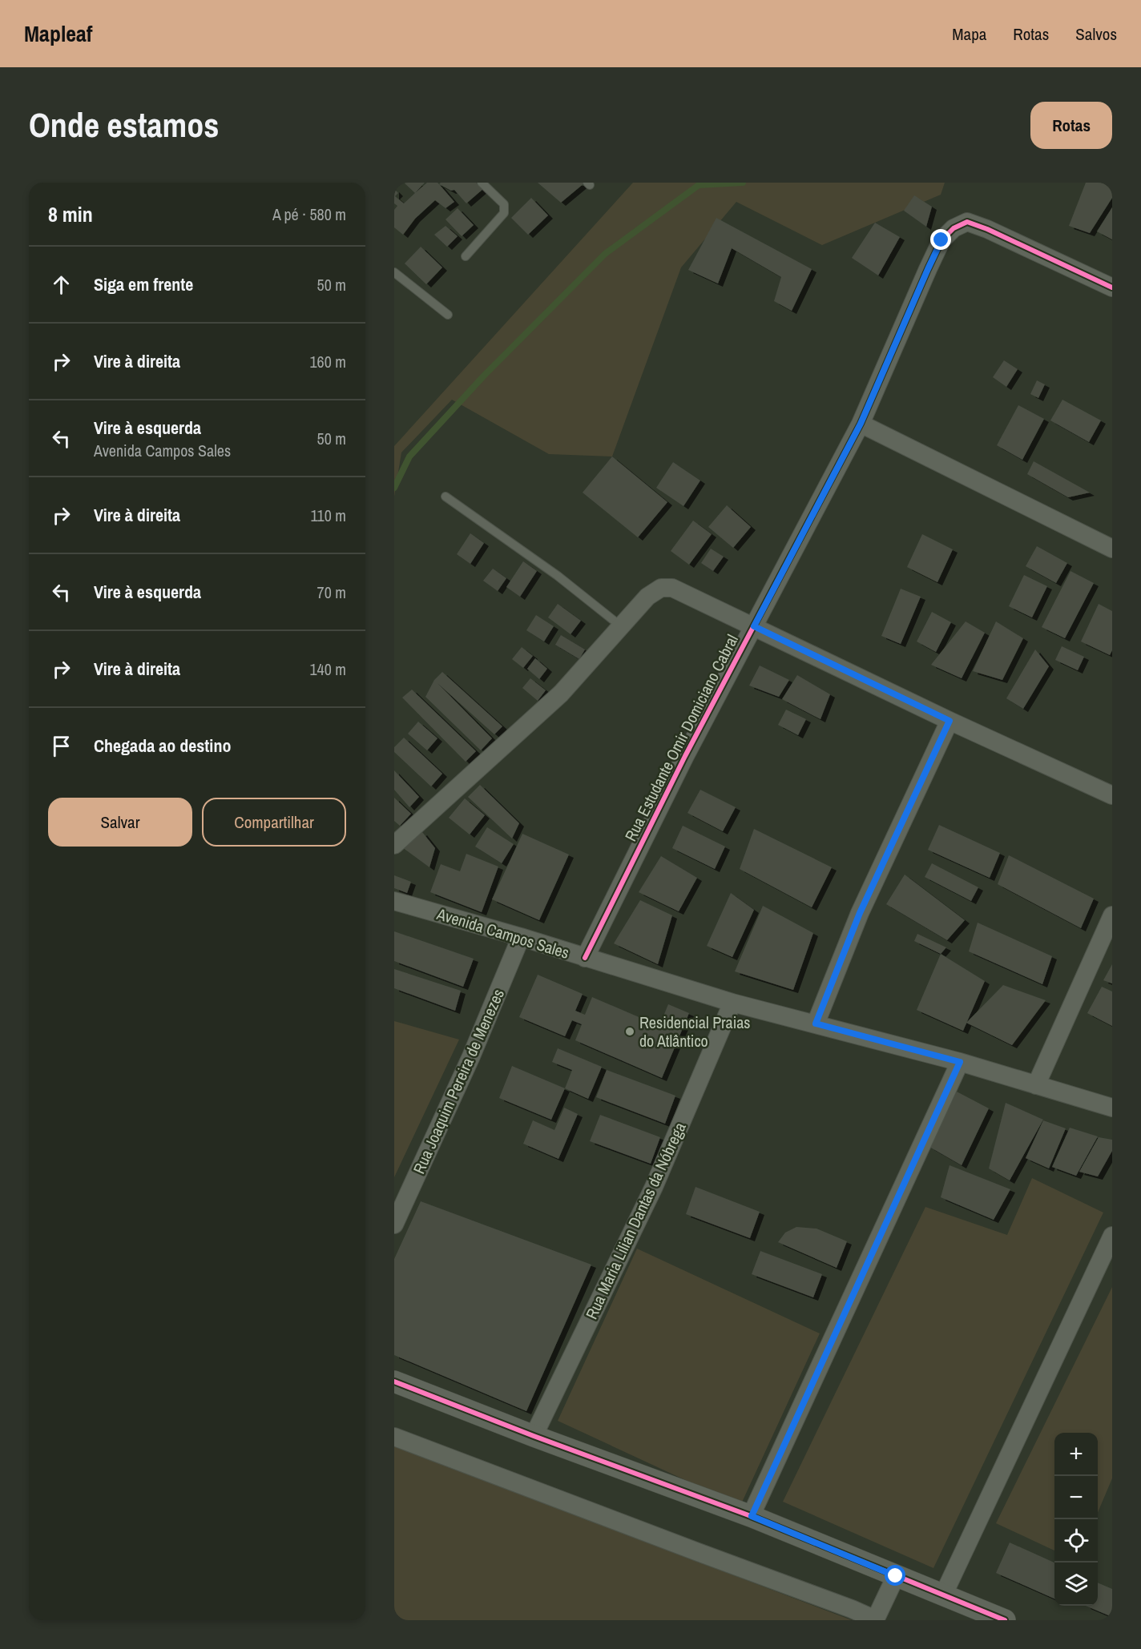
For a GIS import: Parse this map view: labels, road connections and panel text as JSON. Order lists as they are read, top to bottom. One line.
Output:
{"streets":{"street":["Rua Estudante Omir Domiciano Cabral","Avenida Campos Sales","Rua Joaquim Pereira de Menezes","Rua Maria Lilian Dantas da Nóbrega"]},"crossings":[["Rua Estudante Omir Domiciano Cabral","Avenida Campos Sales"],["Avenida Campos Sales","Rua Joaquim Pereira de Menezes"],["Avenida Campos Sales","Rua Maria Lilian Dantas da Nóbrega"]],"places":["Residencial Praias do Atlântico"],"page":{"header":"Mapleaf","nav":["Mapa","Rotas","Salvos"],"buttons":["Rotas",["Salvar","Compartilhar"]],"title":"Onde estamos","heading":["8 min","A pé · 580 m"],"list":[["Siga em frente","50 m"],["Vire à direita","160 m"],["Vire à esquerda","Avenida Campos Sales","50 m"],["Vire à direita","110 m"],["Vire à esquerda","70 m"],["Vire à direita","140 m"],"Chegada ao destino"],"map_buttons":["+","−"]}}
